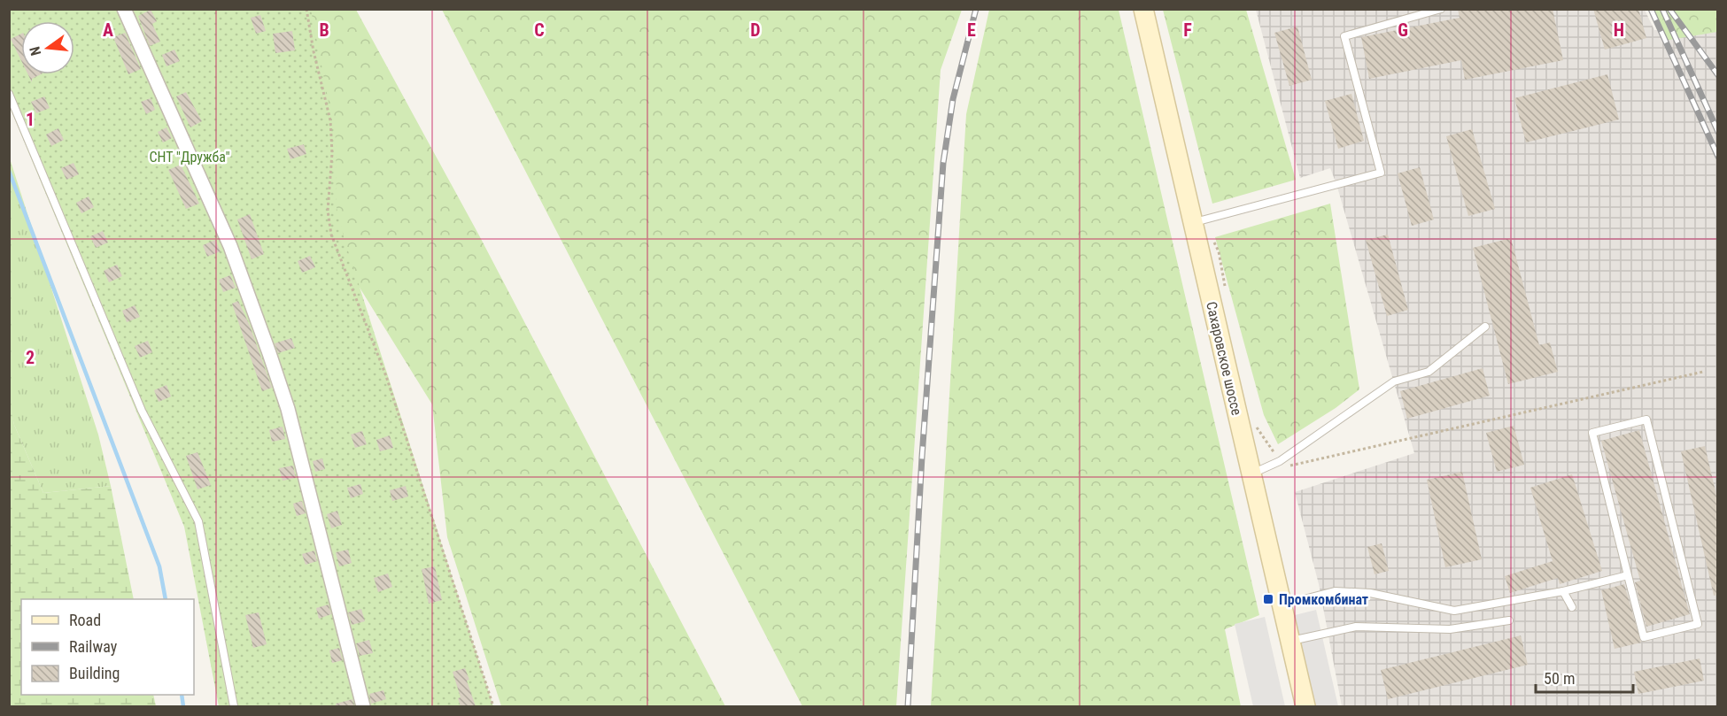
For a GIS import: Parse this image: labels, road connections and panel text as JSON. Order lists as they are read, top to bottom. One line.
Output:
{"streets":{"main road":["Сахаровское шоссе"]},"parks":["СНТ \"Дружба\""],"places":{"transit":["Промкомбинат"]},"legend":["Road","Railway","Building"],"scale_bar":"50 m","north":"left","grid":{"columns":["A","B","C","D","E","F","G","H"],"rows":["1","2"]}}
